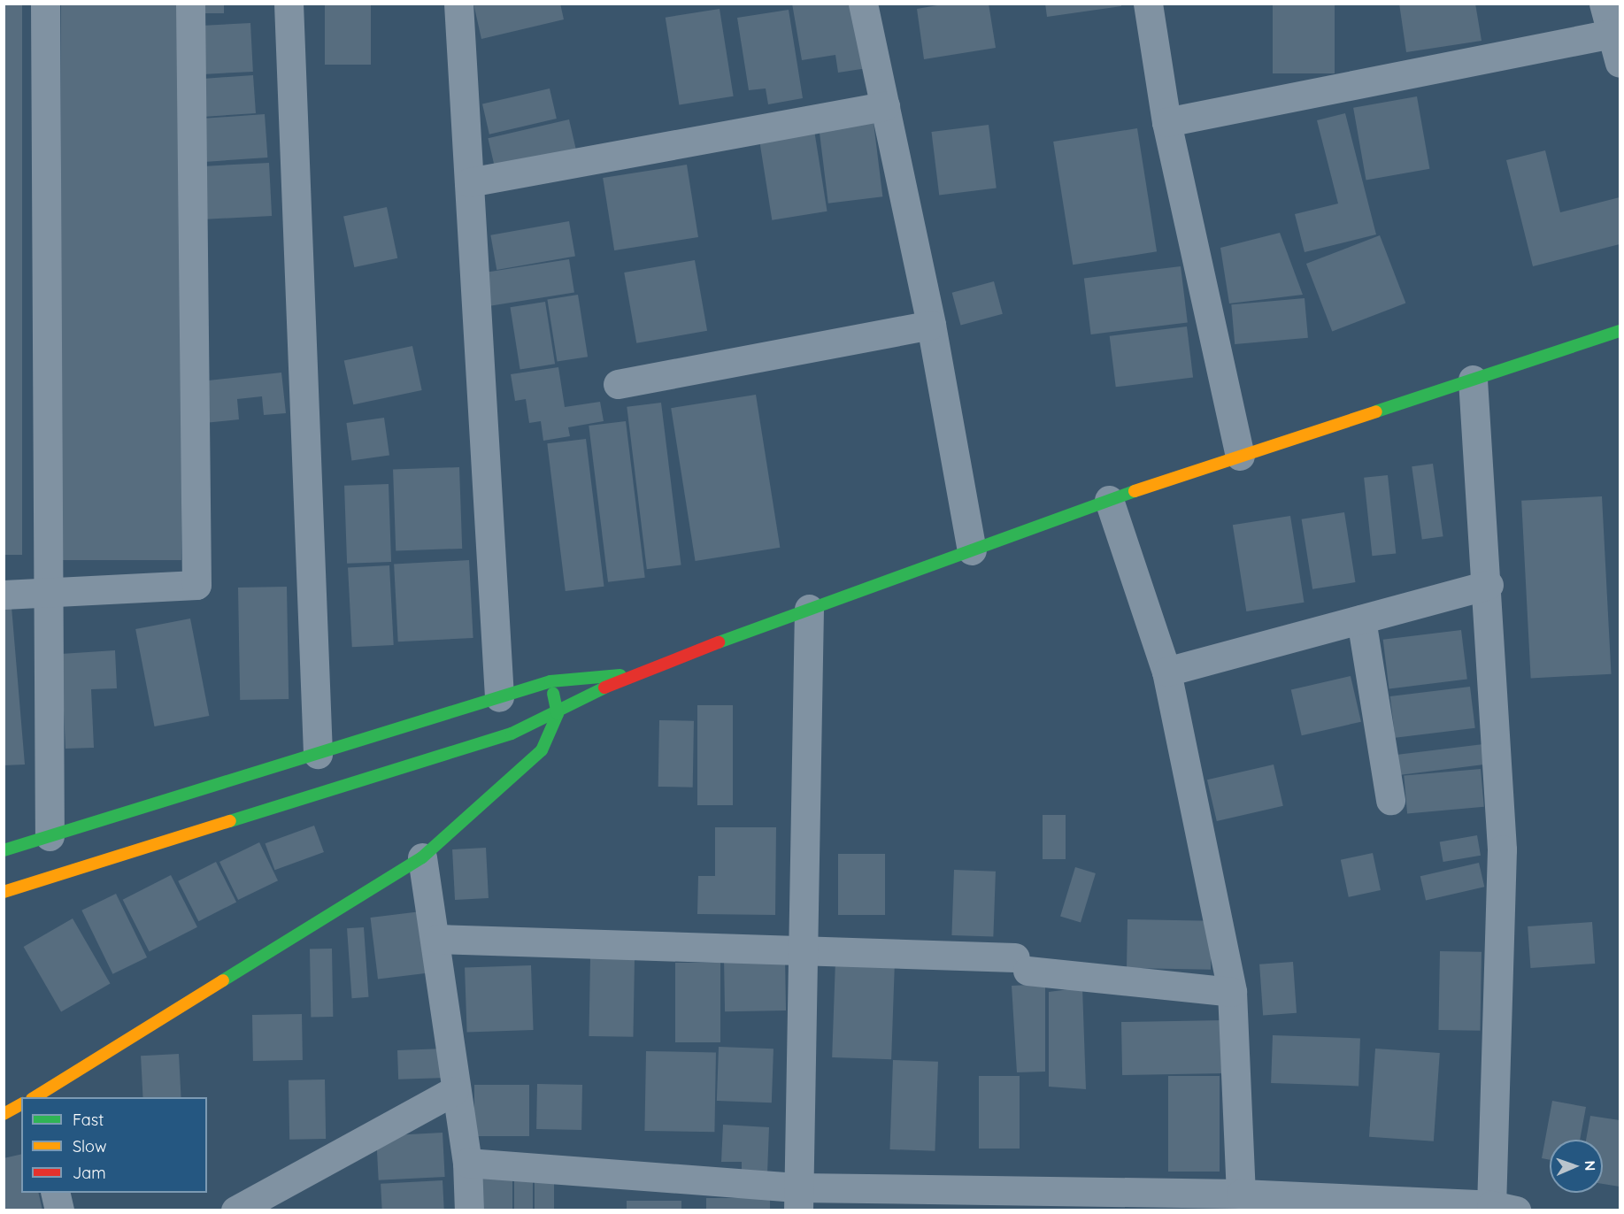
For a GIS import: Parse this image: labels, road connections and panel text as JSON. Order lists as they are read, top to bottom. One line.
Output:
{"legend":["Fast","Slow","Jam"],"north":"right"}
